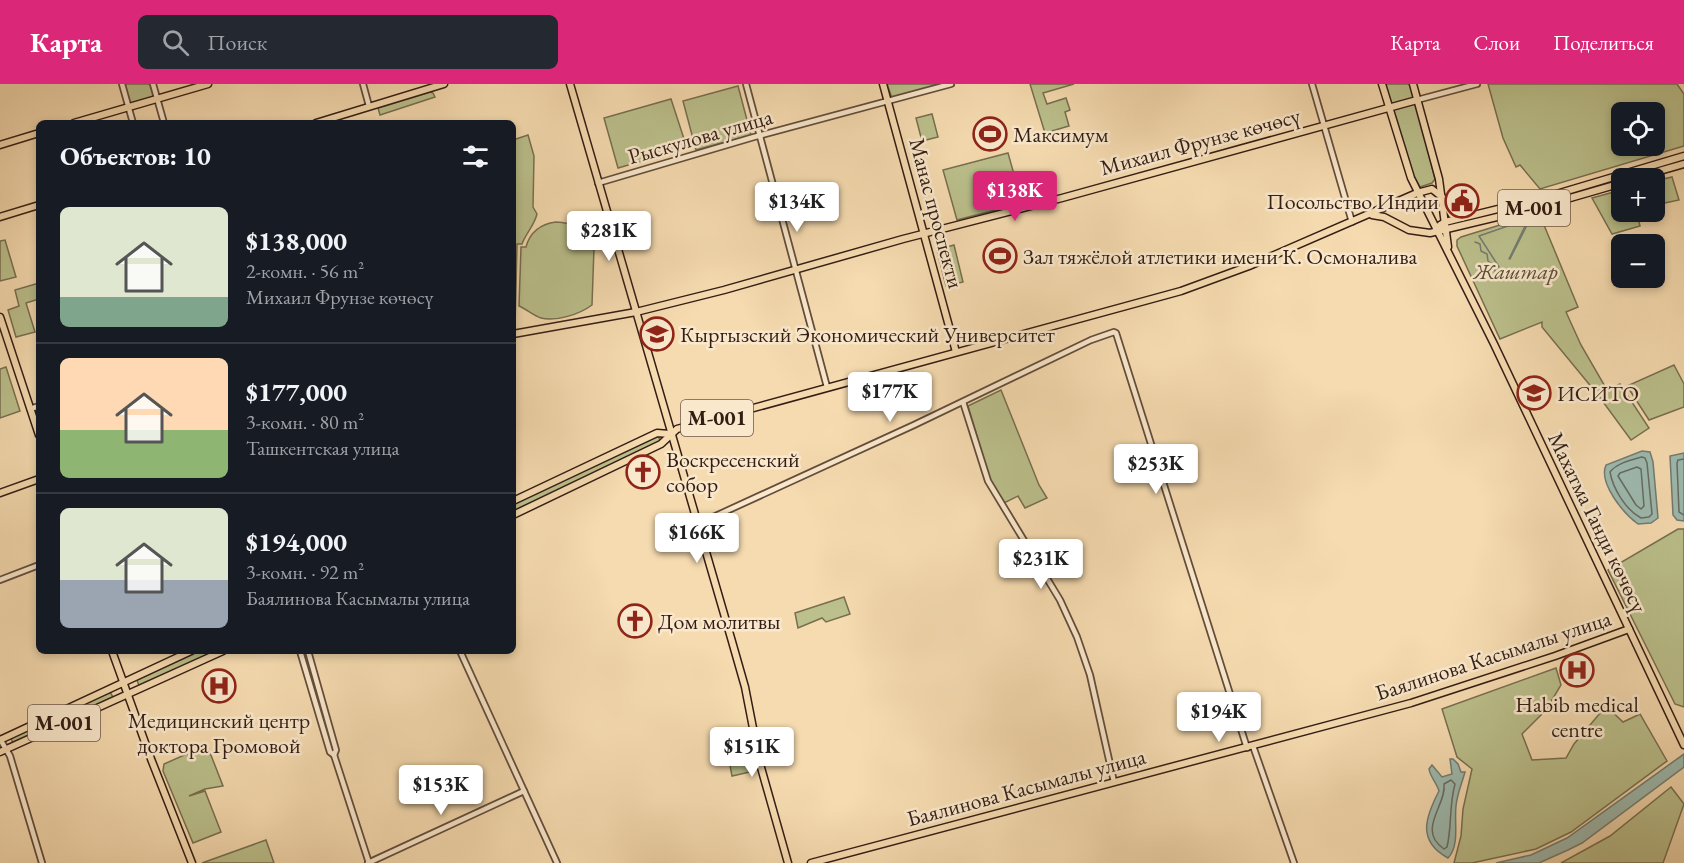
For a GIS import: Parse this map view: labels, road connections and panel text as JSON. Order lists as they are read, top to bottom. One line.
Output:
{"streets":{"main road":["Михаил Фрунзе көчөсү","М-001","Манас проспекти","Махатма Ганди көчөсү","Баялинова Касымалы улица"],"street":["Рыскулова улица"]},"crossings":[["Рыскулова улица","Манас проспекти"],["Михаил Фрунзе көчөсү","Манас проспекти"],["Михаил Фрунзе көчөсү","Махатма Ганди көчөсү"],["М-001","Манас проспекти"],["М-001","Махатма Ганди көчөсү"],["Махатма Ганди көчөсү","Баялинова Касымалы улица"]],"parks":["Жаштар"],"places":{"sports":["Максимум","Зал тяжёлой атлетики имени К. Осмоналива"],"public building":["Посольство Индии"],"school or university":["Кыргызский Экономический Университет","ИСИТО"],"church":["Воскресенский собор","Дом молитвы"],"hospital":["Habib medical centre","Медицинский центр доктора Громовой"]},"page":{"header":"Карта","search":"Поиск","nav":["Карта","Слои","Поделиться"],"map_buttons":["+","−"],"heading":"Объектов: 10","price":["$138K","$134K","$281K","$177K","$253K","$166K","$231K","$194K","$151K","$153K"],"list":[{"name":"$138,000","note":"2-комн. · 56 m² · Михаил Фрунзе көчөсү"},{"name":"$177,000","note":"3-комн. · 80 m² · Ташкентская улица"},{"name":"$194,000","note":"3-комн. · 92 m² · Баялинова Касымалы улица"}]}}
